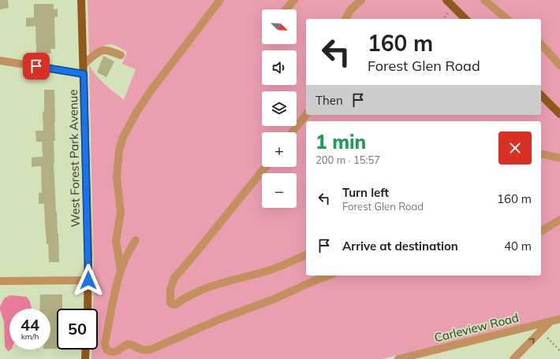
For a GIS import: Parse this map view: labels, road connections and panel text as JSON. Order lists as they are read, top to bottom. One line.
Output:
{"streets":{"main road":["West Forest Park Avenue"],"street":["Carleview Road"]},"north":"bottom right","page":{"map_buttons":["+","−"],"turn":["160 m","Forest Glen Road"],"then":"Then","heading":["1 min","200 m · 15:57"],"list":[{"name":"Turn left","note":"Forest Glen Road","value":"160 m"},{"name":"Arrive at destination","value":"40 m"}],"speed":"44 km/h","limit":"50"}}
